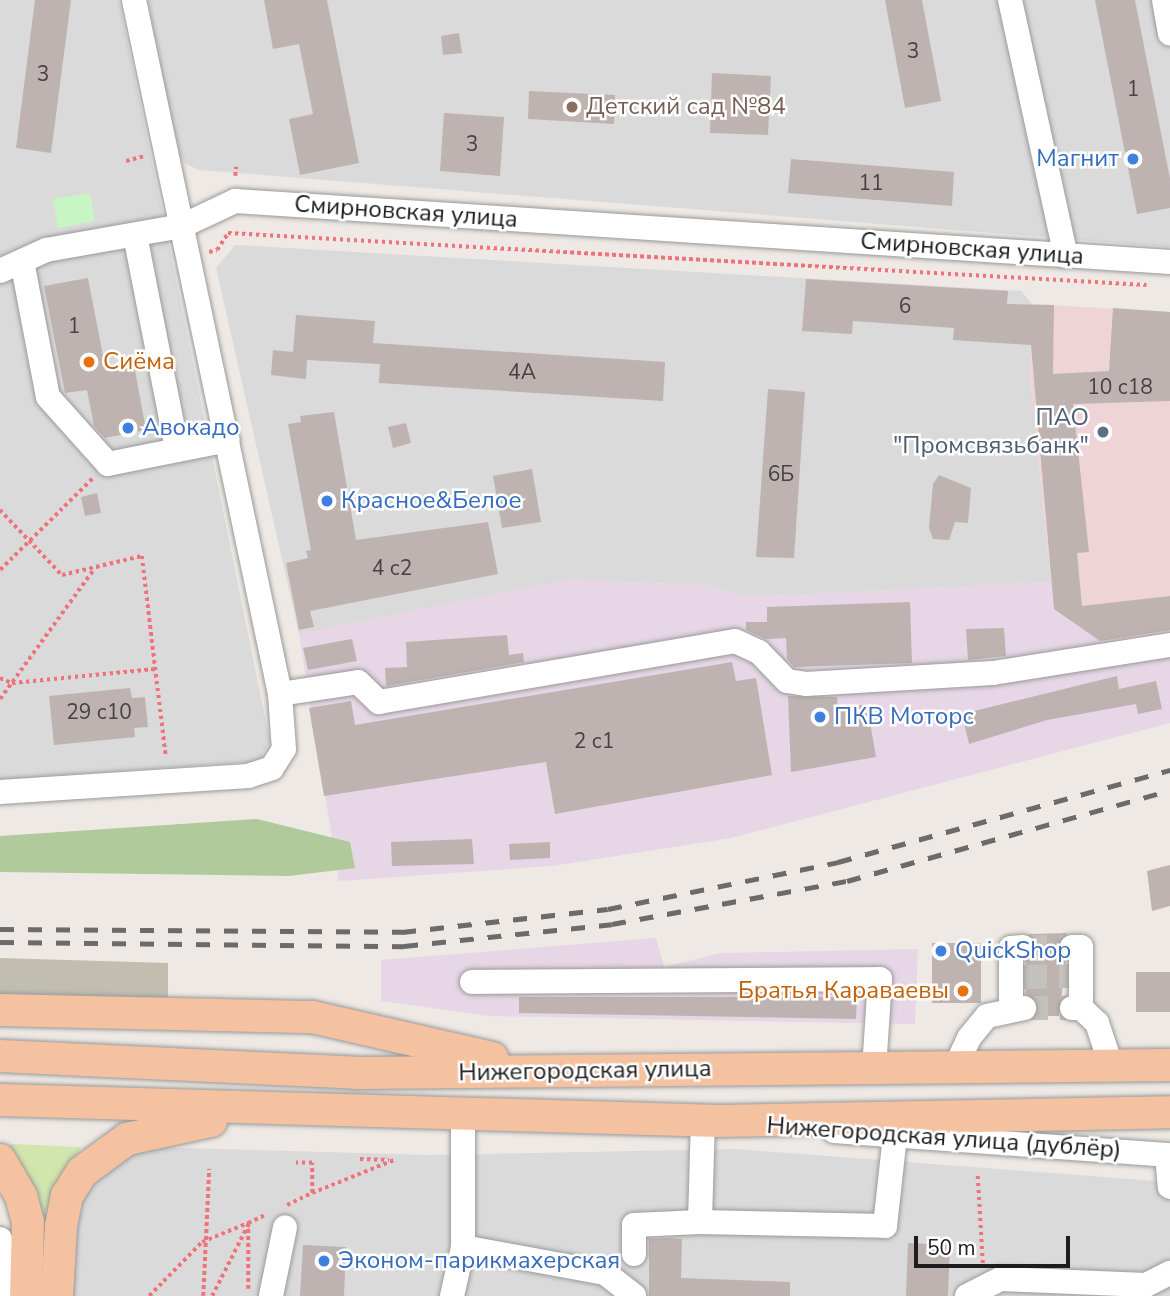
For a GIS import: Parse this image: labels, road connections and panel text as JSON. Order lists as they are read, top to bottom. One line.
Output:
{"streets":{"main road":["Нижегородская улица"],"street":["Смирновская улица","Нижегородская улица (дублёр)"]},"crossings":[["Нижегородская улица","Нижегородская улица (дублёр)"]],"places":["Детский сад №84","Магнит","Сиёма","Авокадо","ПАО \"Промсвязьбанк\"","Красное&Белое","ПКВ Моторс","QuickShop","Братья Караваевы","Эконом-парикмахерская"],"house_numbers":["3","3","1","3","11","6","1","4А","10 с18","6Б","4 с2","29 с10","2 с1"],"scale_bar":"50 m"}
